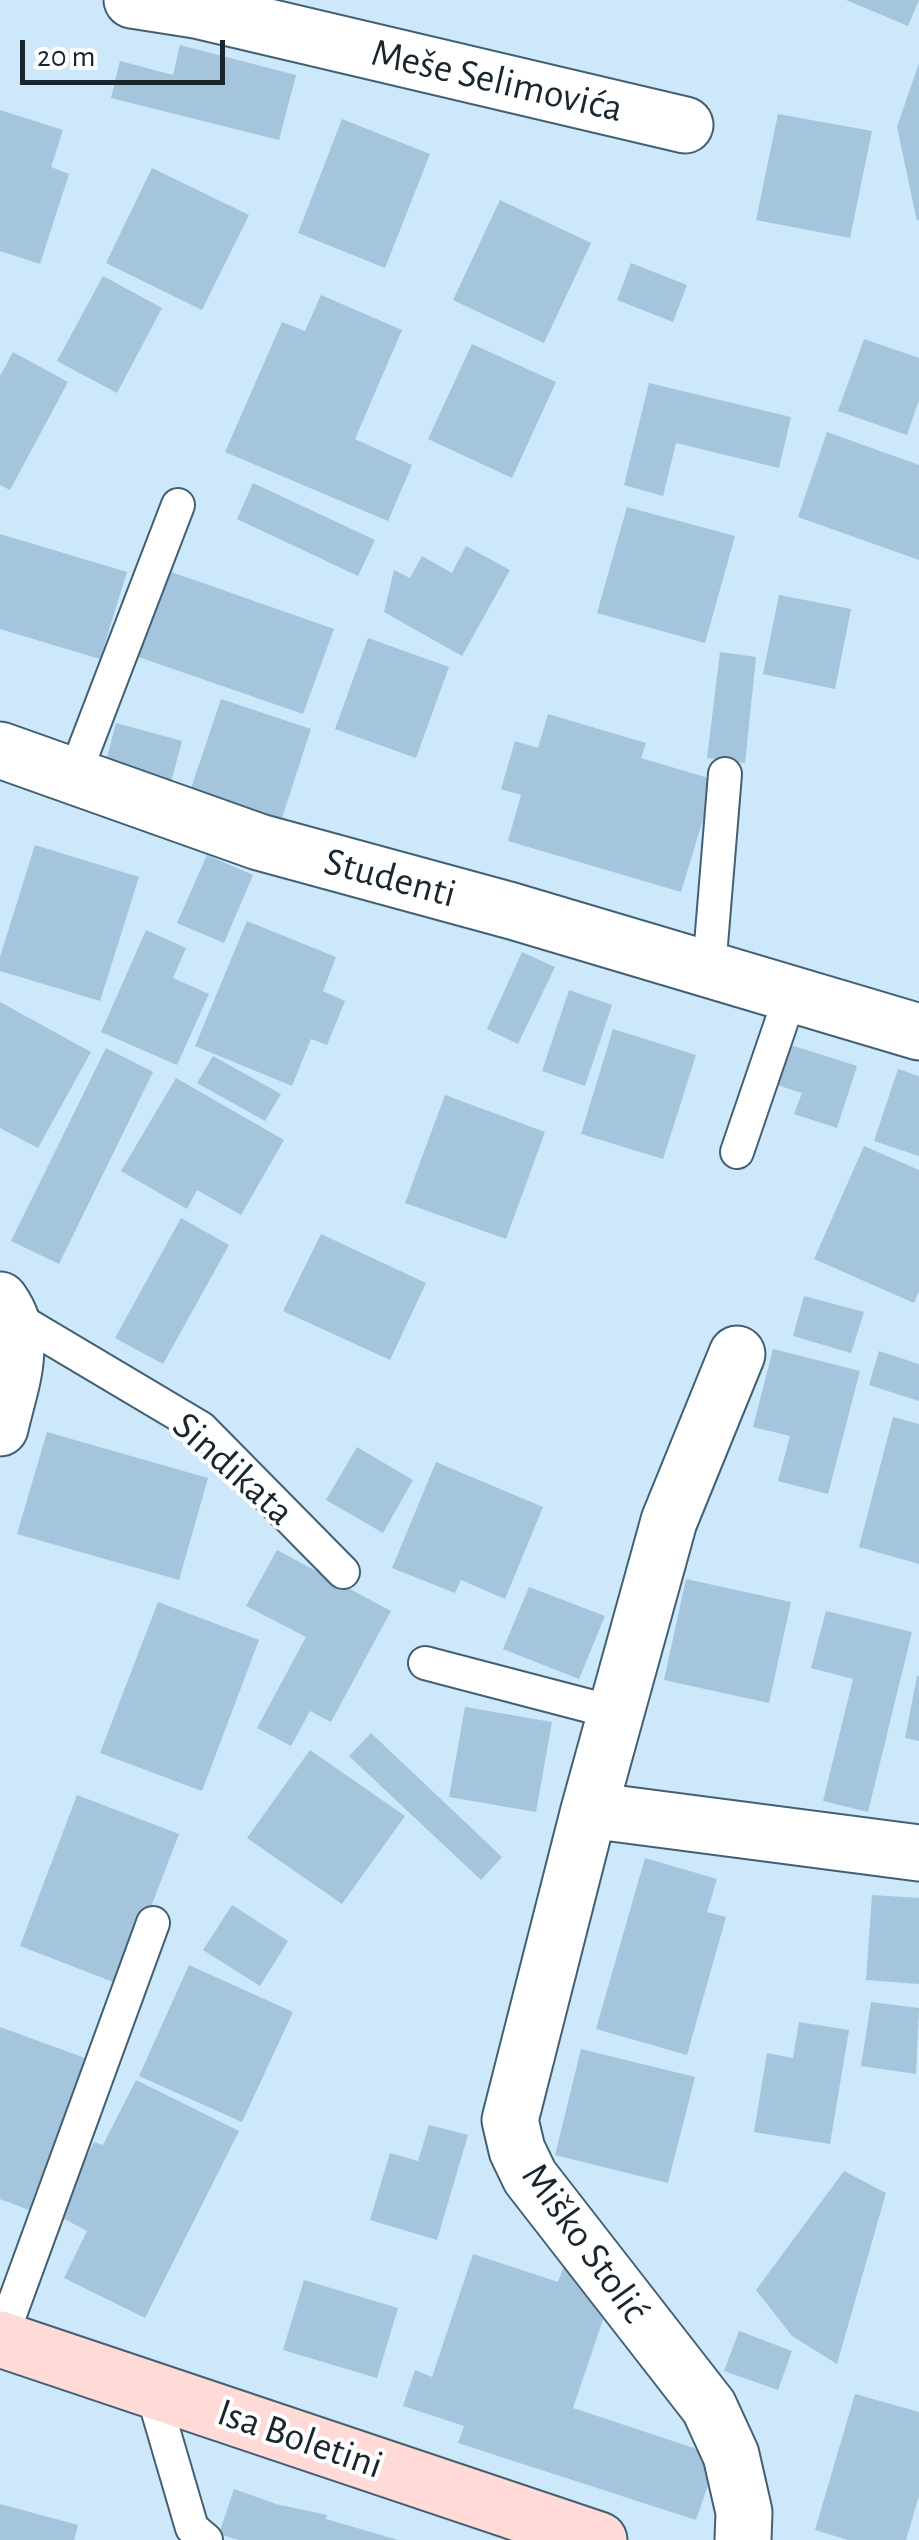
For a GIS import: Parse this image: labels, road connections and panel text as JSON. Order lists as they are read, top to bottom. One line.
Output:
{"streets":{"main road":["Isa Boletini"],"street":["Meše Selimovića","Studenti","Sindikata","Miško Stolić"]},"scale_bar":"20 m"}
